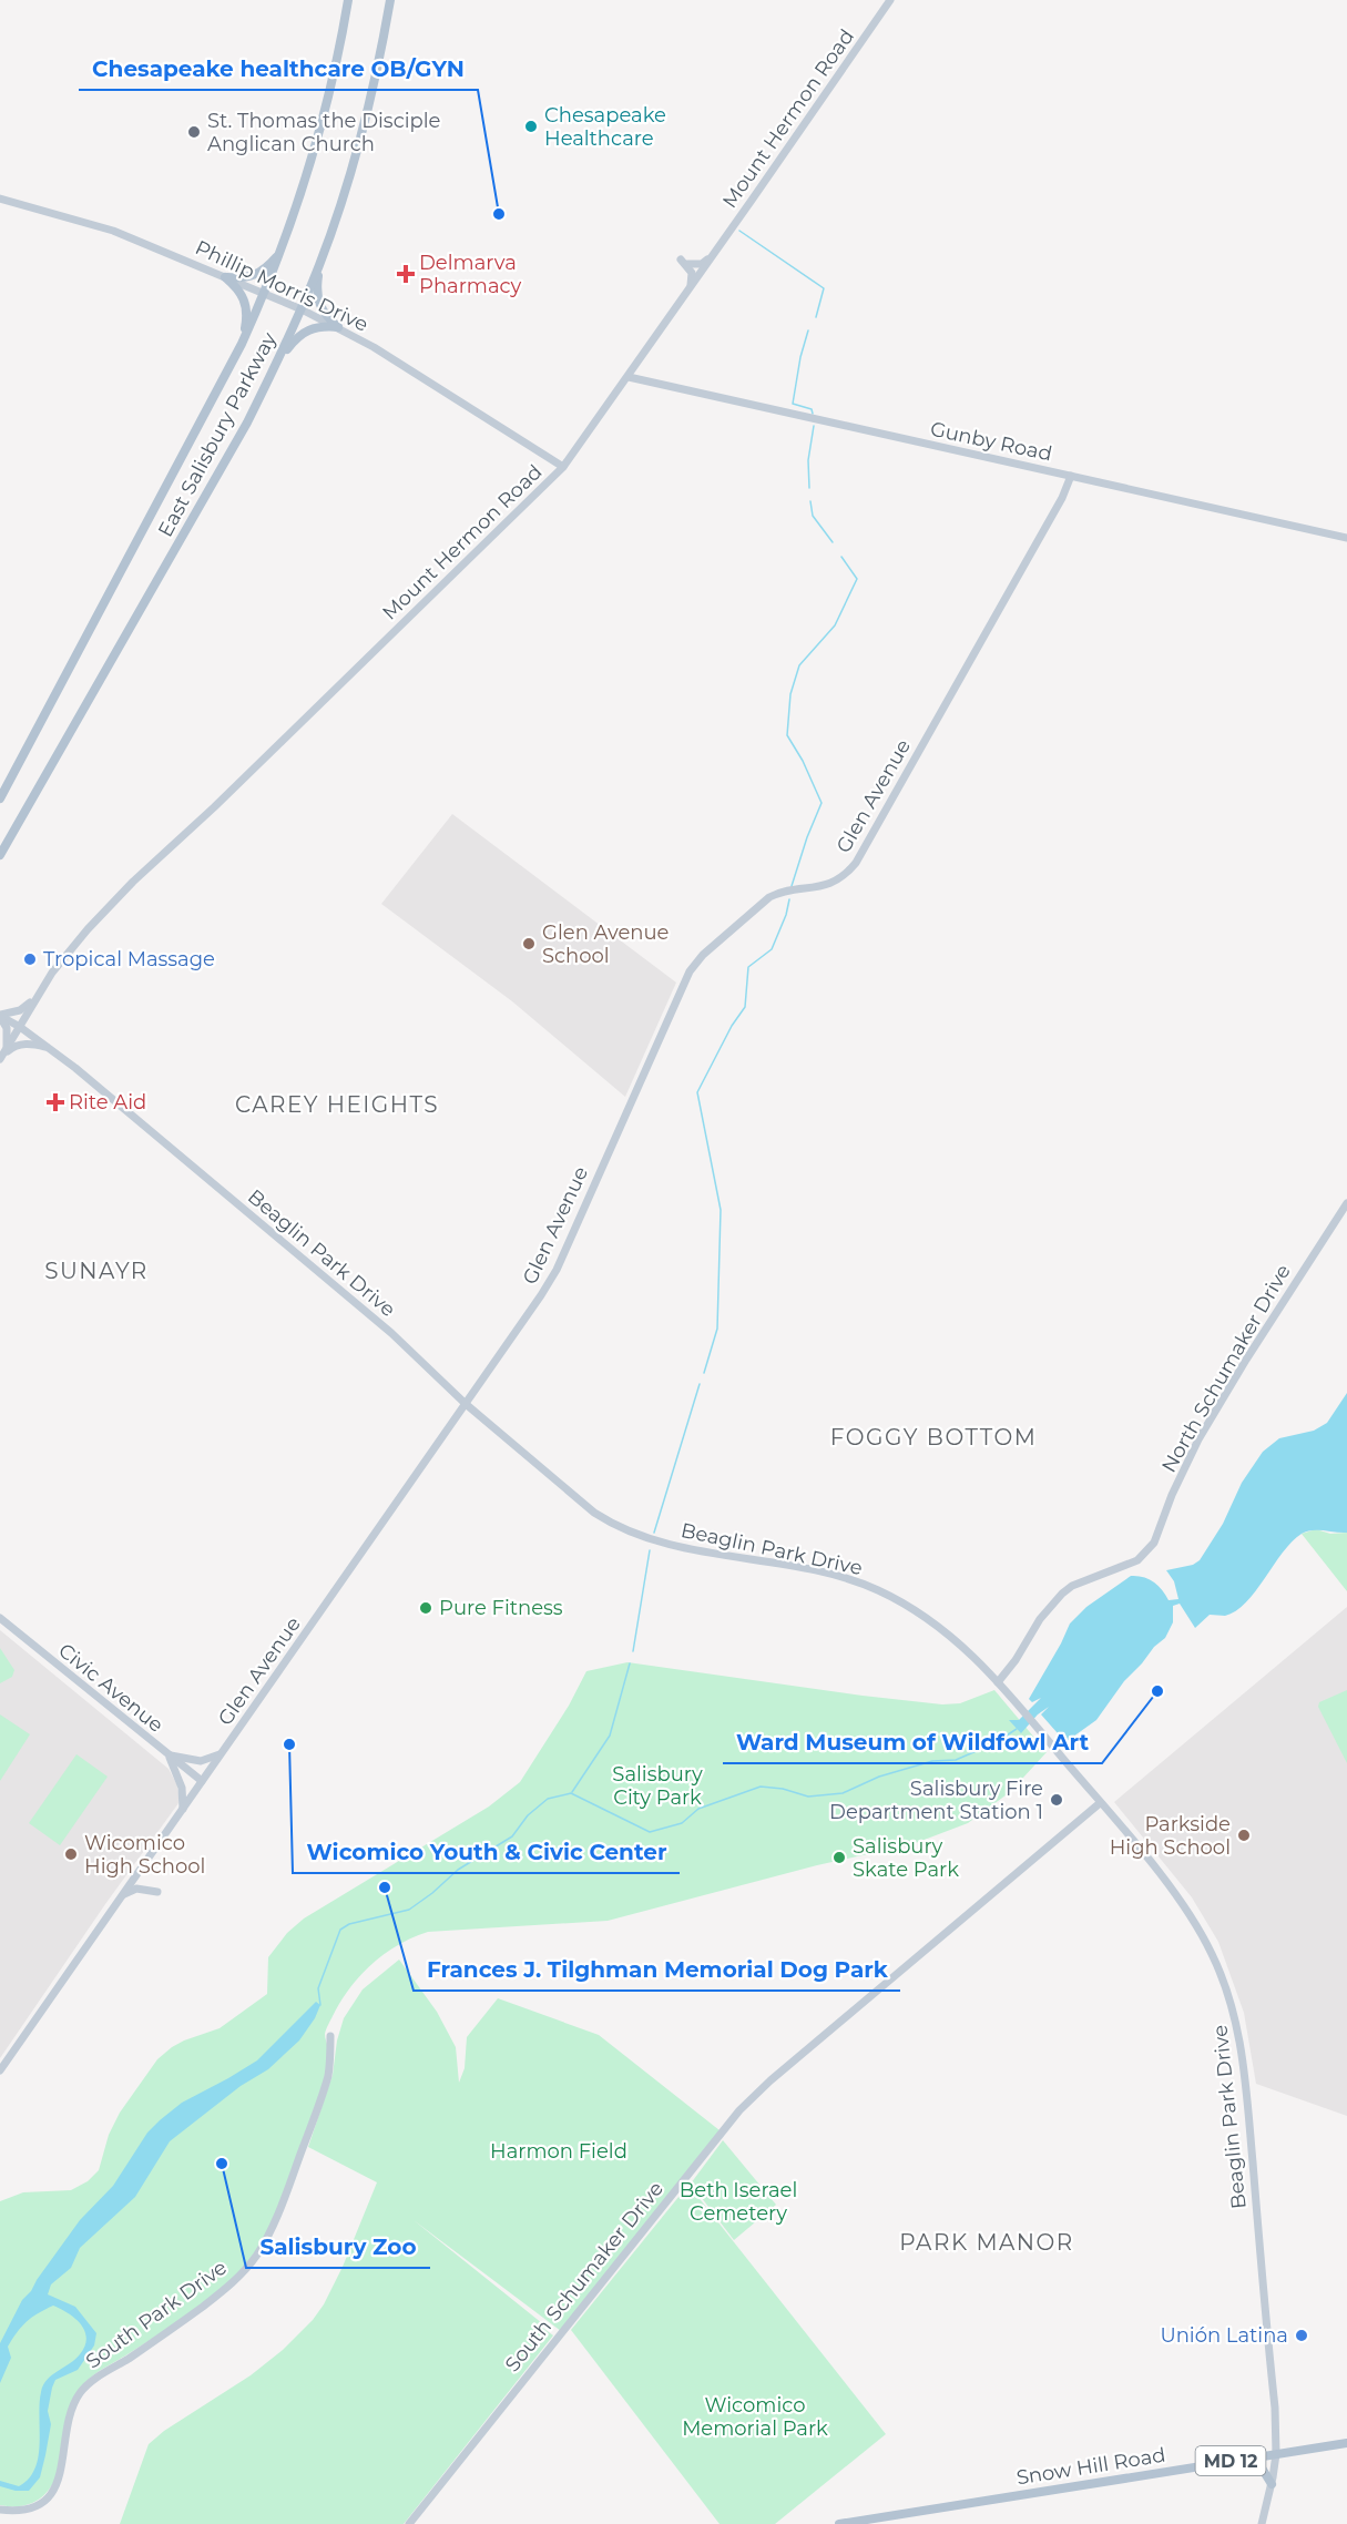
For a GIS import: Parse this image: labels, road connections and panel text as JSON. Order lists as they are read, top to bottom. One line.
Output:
{"streets":{"main road":["East Salisbury Parkway","MD 12","Snow Hill Road"],"street":["Mount Hermon Road","Phillip Morris Drive","Gunby Road","Glen Avenue","Beaglin Park Drive","North Schumaker Drive","Civic Avenue","South Schumaker Drive","South Park Drive"]},"crossings":[["Mount Hermon Road","Phillip Morris Drive"],["Mount Hermon Road","Gunby Road"],["Mount Hermon Road","Beaglin Park Drive"],["Phillip Morris Drive","East Salisbury Parkway"],["Gunby Road","Glen Avenue"],["Glen Avenue","Beaglin Park Drive"],["Glen Avenue","Civic Avenue"],["Beaglin Park Drive","North Schumaker Drive"],["Beaglin Park Drive","South Schumaker Drive"],["Beaglin Park Drive","Snow Hill Road"]],"districts":["CAREY HEIGHTS","SUNAYR","FOGGY BOTTOM","PARK MANOR"],"parks":["Salisbury City Park","Harmon Field","Beth Iserael Cemetery","Wicomico Memorial Park"],"places":{"other":["Chesapeake Healthcare","St. Thomas the Disciple Anglican Church","Chesapeake healthcare OB/GYN","Glen Avenue School","Tropical Massage","Pure Fitness","Ward Museum of Wildfowl Art","Wicomico Youth & Civic Center","Salisbury Fire Department Station 1","Parkside High School","Wicomico High School","Salisbury Skate Park","Frances J. Tilghman Memorial Dog Park","Salisbury Zoo","Unión Latina"],"health":["Delmarva Pharmacy","Rite Aid"]}}
